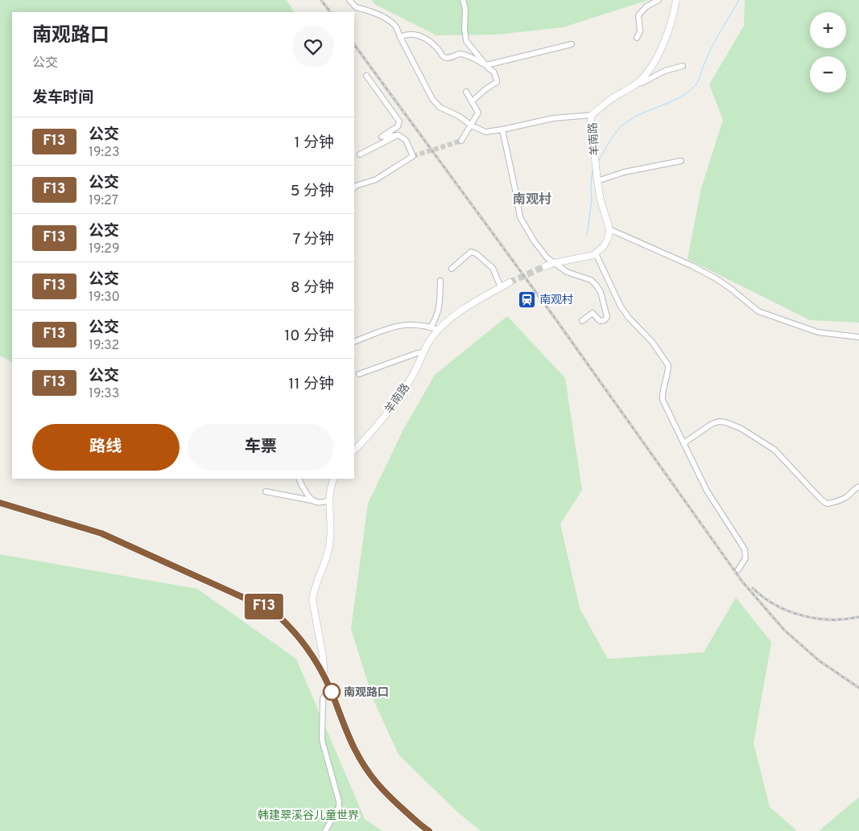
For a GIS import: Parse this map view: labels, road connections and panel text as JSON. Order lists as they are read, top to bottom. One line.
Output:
{"streets":{"street":["羊南路"]},"districts":["南观村"],"parks":["韩建翠溪谷儿童世界"],"places":{"station":["南观村"],"other":["南观路口"]},"lines":["bus line F13"],"page":{"on_map":"F13","map_buttons":["+","−"],"heading":[["南观路口","公交"],"发车时间"],"list":[{"mark":"F13","name":"公交","note":"19:23","value":"1 分钟"},{"mark":"F13","name":"公交","note":"19:27","value":"5 分钟"},{"mark":"F13","name":"公交","note":"19:29","value":"7 分钟"},{"mark":"F13","name":"公交","note":"19:30","value":"8 分钟"},{"mark":"F13","name":"公交","note":"19:32","value":"10 分钟"},{"mark":"F13","name":"公交","note":"19:33","value":"11 分钟"}],"buttons":["路线","车票"]}}
